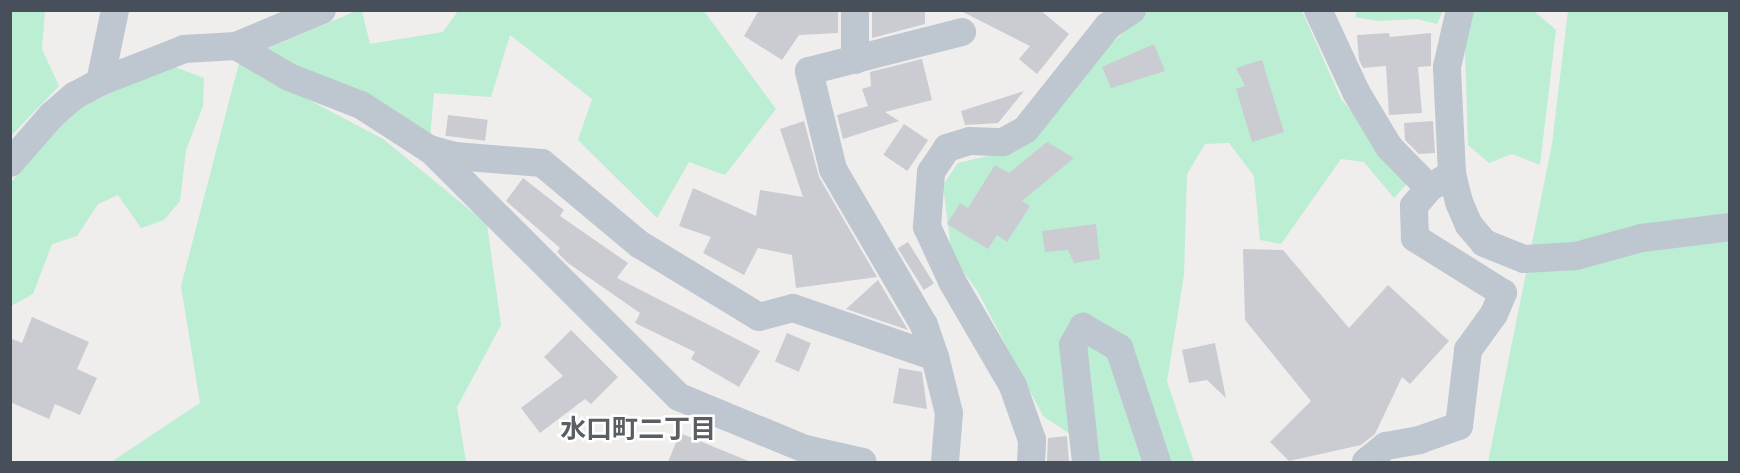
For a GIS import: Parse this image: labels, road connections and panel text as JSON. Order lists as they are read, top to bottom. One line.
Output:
{"districts":["水口町二丁目"]}
